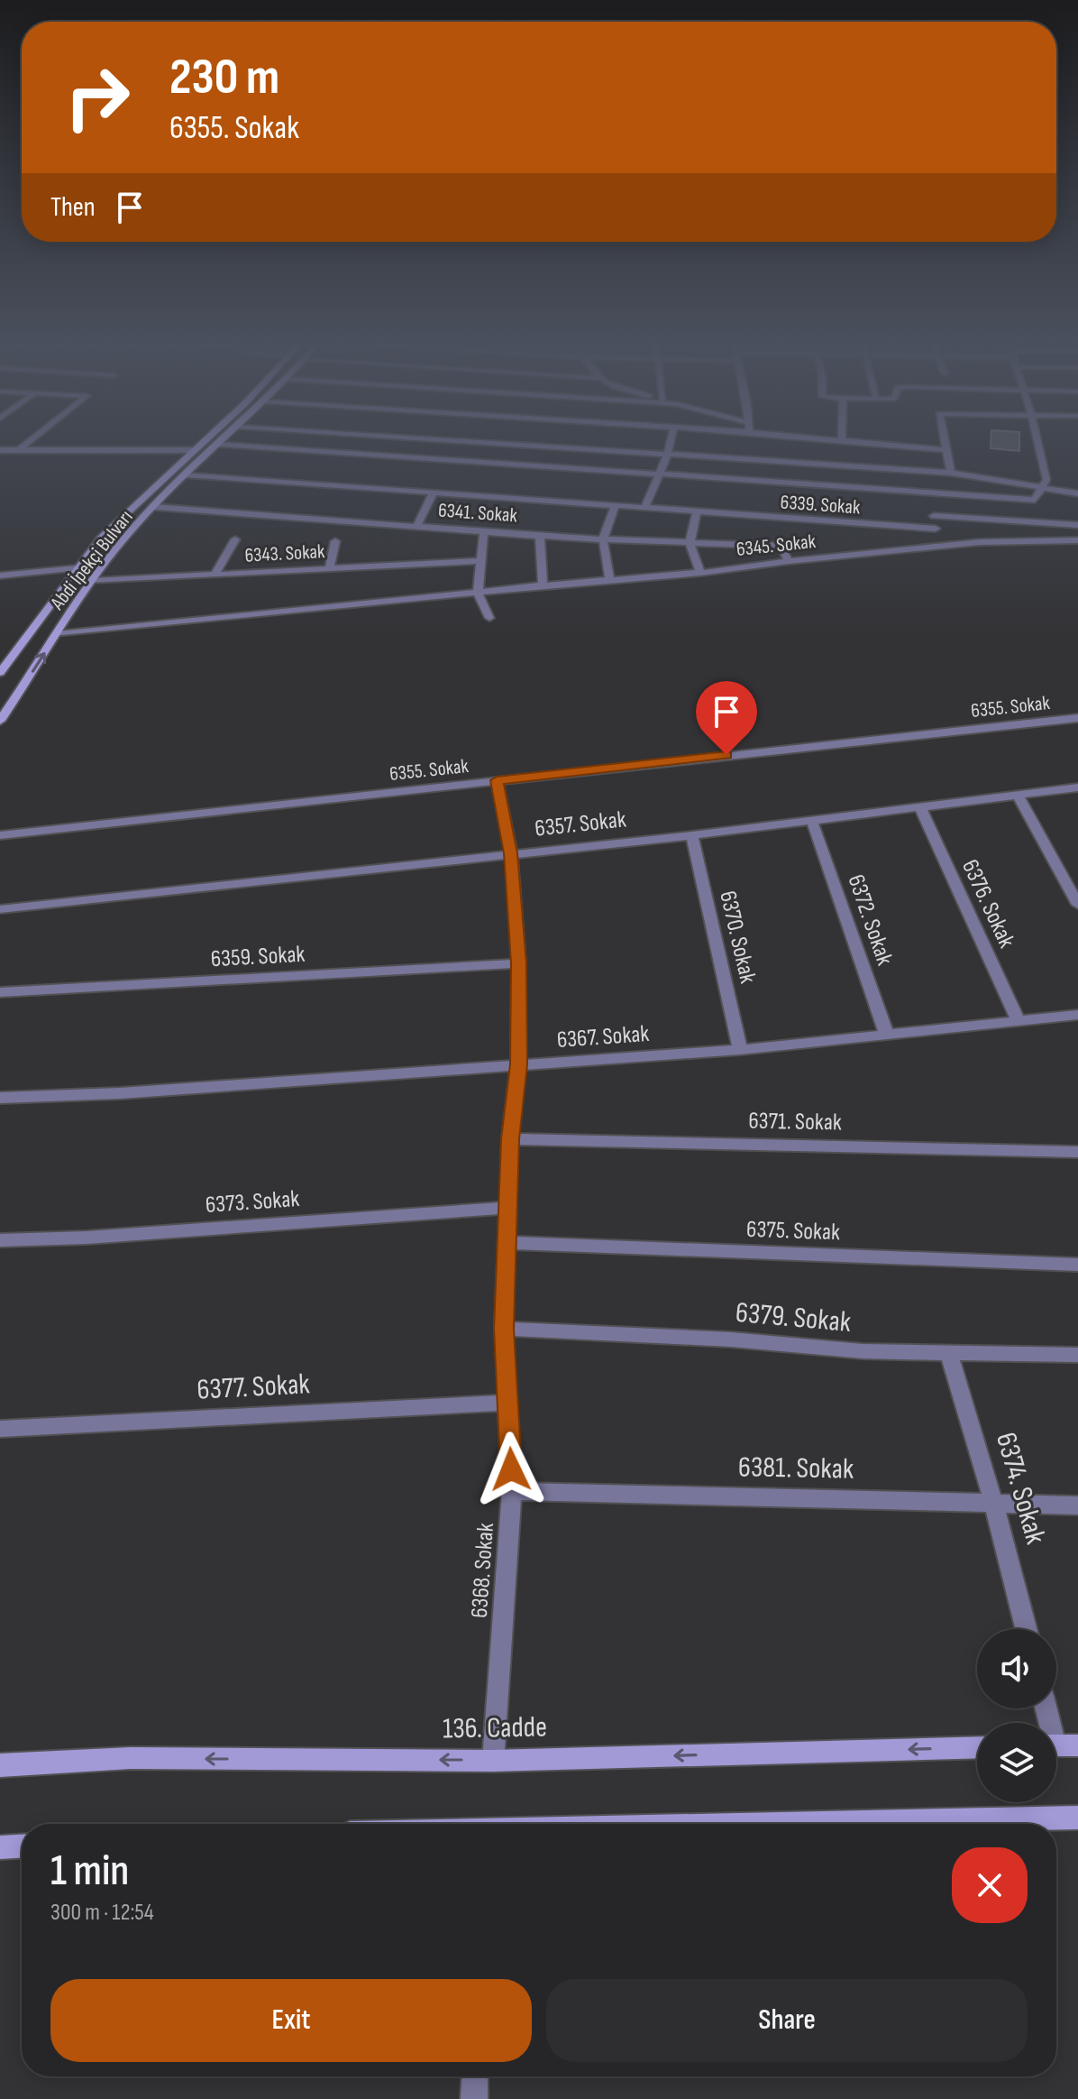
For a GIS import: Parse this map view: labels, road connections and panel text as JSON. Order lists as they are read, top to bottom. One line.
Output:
{"streets":{"street":["6339. Sokak","6341. Sokak","6345. Sokak","6343. Sokak","Abdi İpekçi Bulvarı","6355. Sokak","6357. Sokak","6376. Sokak","6372. Sokak","6370. Sokak","6359. Sokak","6367. Sokak","6371. Sokak","6373. Sokak","6375. Sokak","6379. Sokak","6377. Sokak","6381. Sokak","6374. Sokak","6368. Sokak","136. Cadde"]},"crossings":[["6339. Sokak","Abdi İpekçi Bulvarı"],["6341. Sokak","6345. Sokak"],["6341. Sokak","Abdi İpekçi Bulvarı"],["6345. Sokak","Abdi İpekçi Bulvarı"],["6343. Sokak","Abdi İpekçi Bulvarı"],["6355. Sokak","6368. Sokak"],["6357. Sokak","6376. Sokak"],["6357. Sokak","6372. Sokak"],["6357. Sokak","6370. Sokak"],["6357. Sokak","6368. Sokak"],["6376. Sokak","6367. Sokak"],["6372. Sokak","6367. Sokak"],["6370. Sokak","6367. Sokak"],["6359. Sokak","6368. Sokak"],["6367. Sokak","6368. Sokak"],["6371. Sokak","6368. Sokak"],["6373. Sokak","6368. Sokak"],["6375. Sokak","6368. Sokak"],["6379. Sokak","6374. Sokak"],["6379. Sokak","6368. Sokak"],["6377. Sokak","6368. Sokak"],["6381. Sokak","6374. Sokak"],["6381. Sokak","6368. Sokak"],["6368. Sokak","136. Cadde"]],"one_way":["136. Cadde"],"page":{"turn":["230 m","6355. Sokak"],"then":"Then","heading":["1 min","300 m · 12:54"],"buttons":["Exit","Share"]}}
